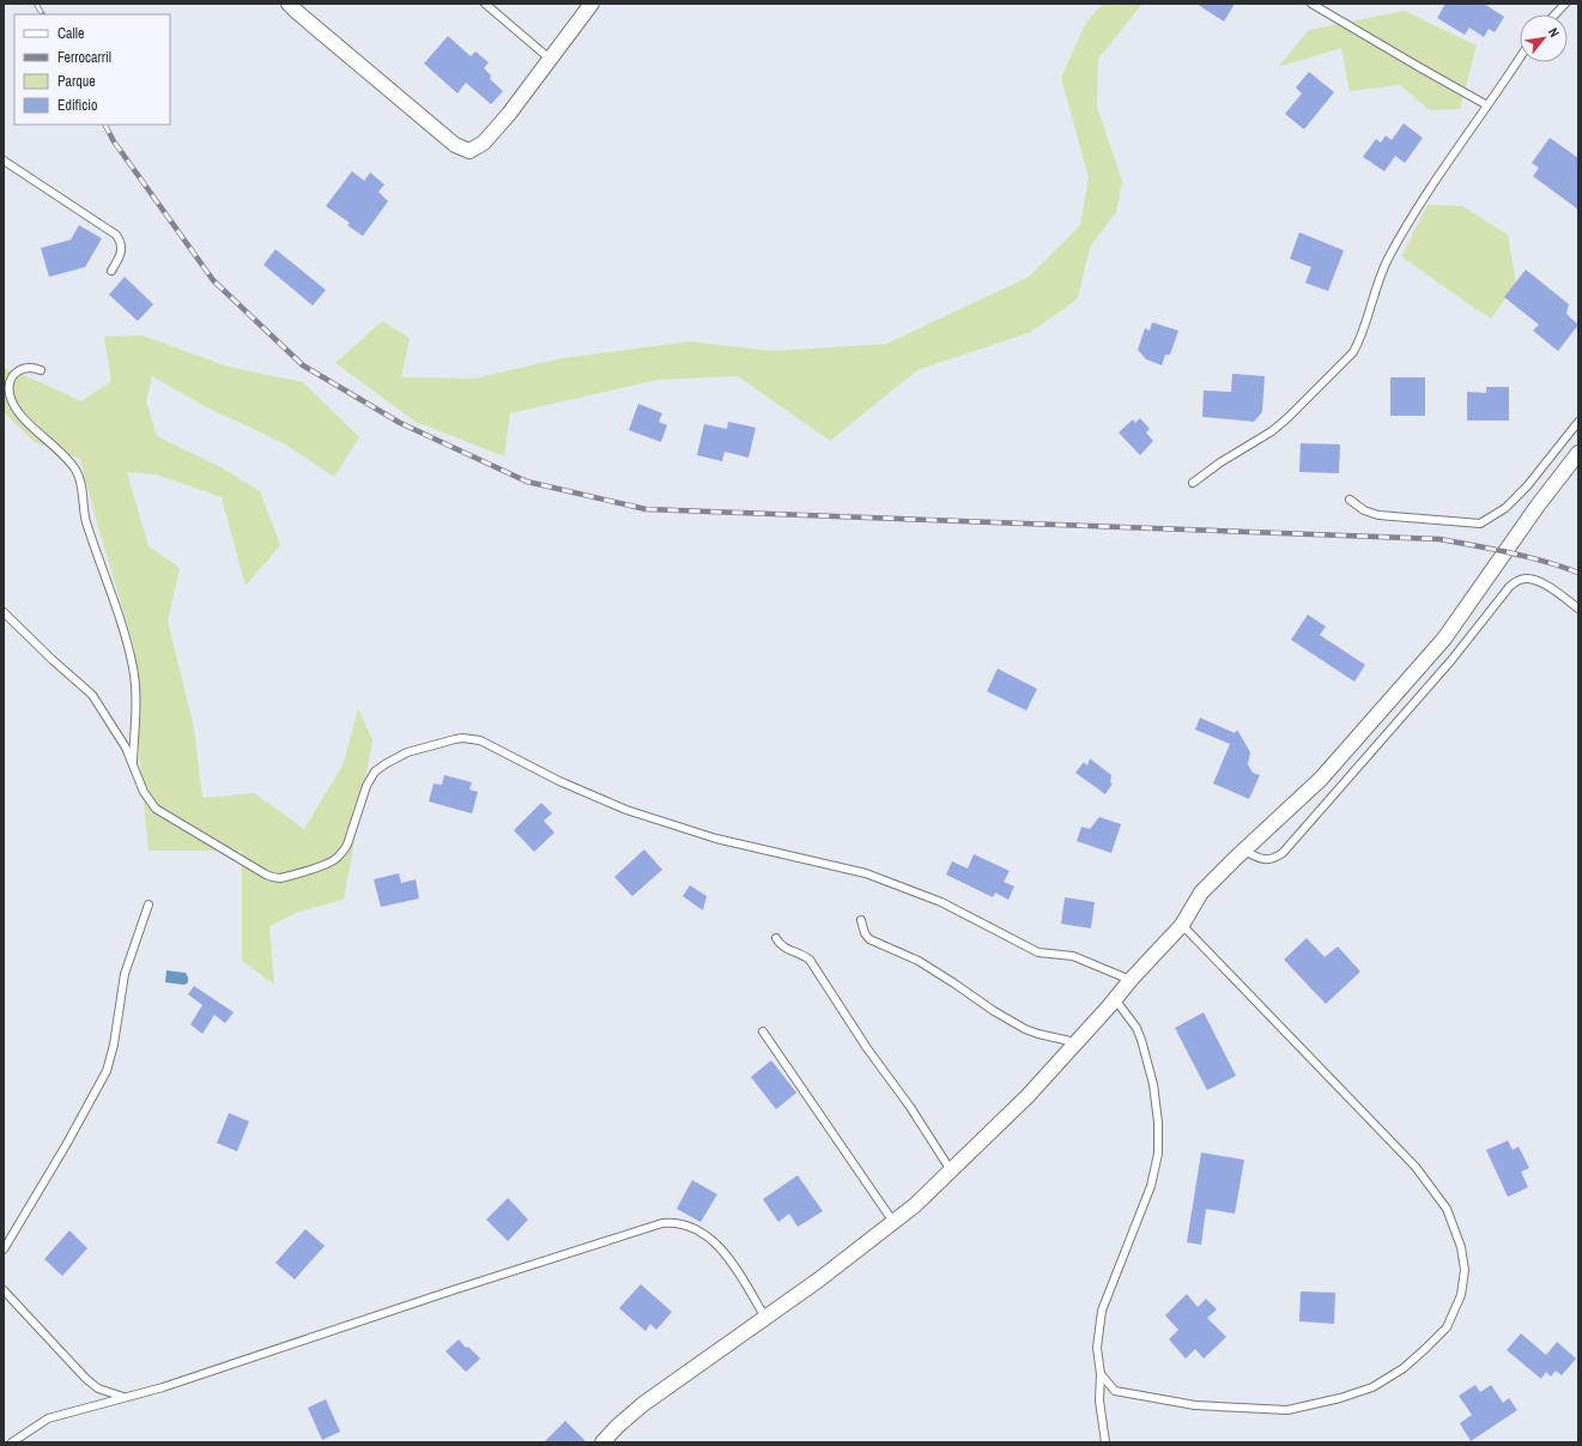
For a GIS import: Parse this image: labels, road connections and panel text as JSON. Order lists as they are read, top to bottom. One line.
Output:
{"legend":["Calle","Ferrocarril","Parque","Edificio"],"north":"top right"}
